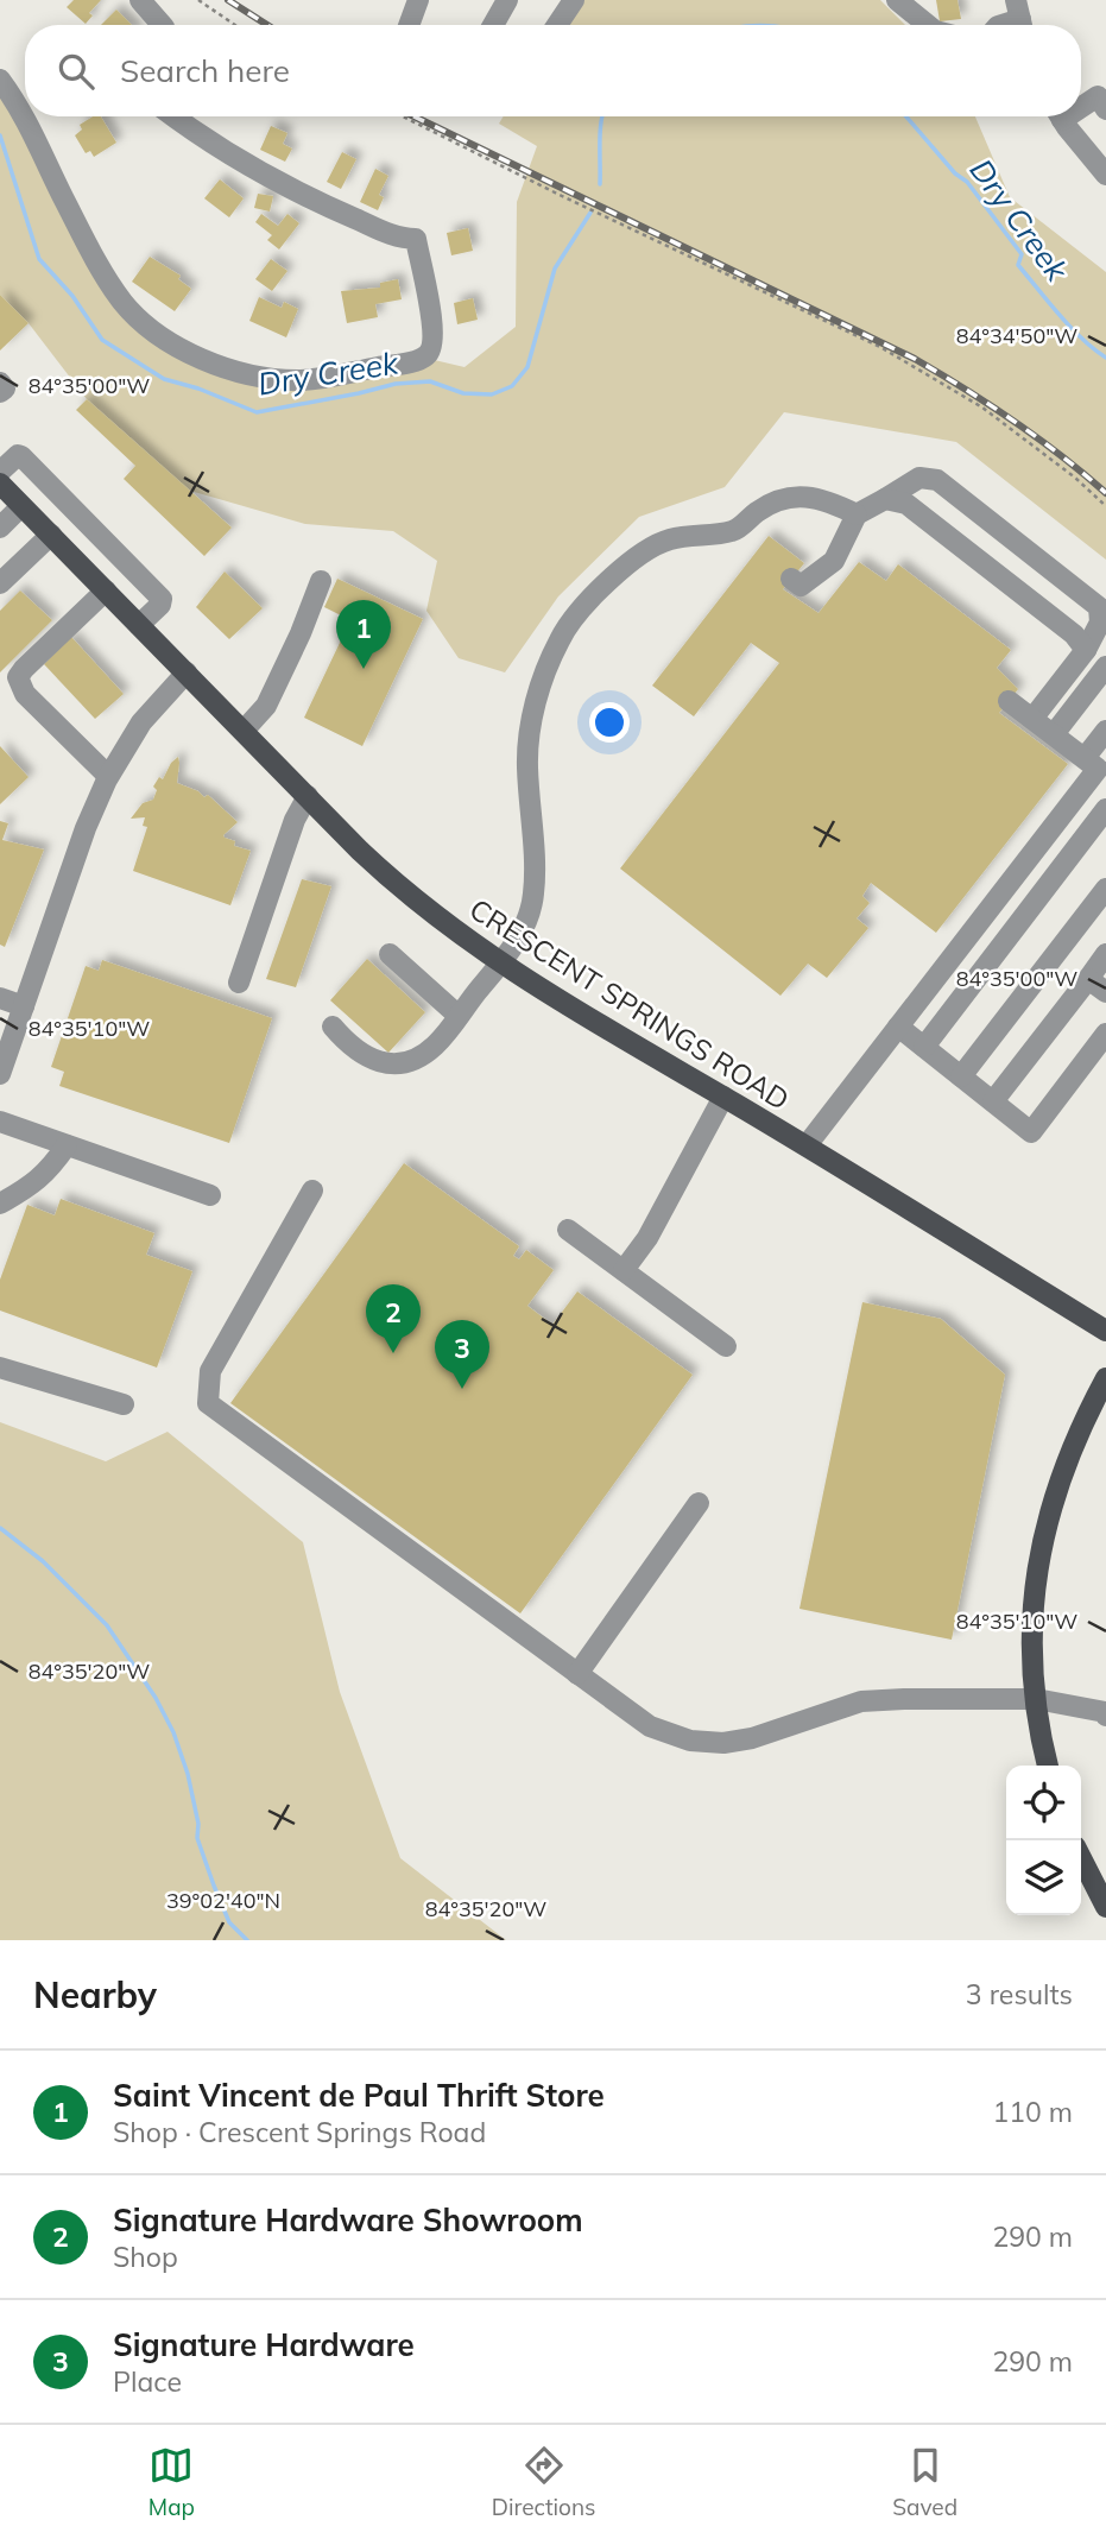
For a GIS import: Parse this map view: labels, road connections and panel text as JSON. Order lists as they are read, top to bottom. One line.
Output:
{"streets":{"main road":["CRESCENT SPRINGS ROAD"]},"water":["Dry Creek"],"page":{"search":"Search here","pins":["1","2","3"],"heading":["Nearby","3 results"],"list":[{"mark":"1","name":"Saint Vincent de Paul Thrift Store","note":"Shop · Crescent Springs Road","value":"110 m"},{"mark":"2","name":"Signature Hardware Showroom","note":"Shop","value":"290 m"},{"mark":"3","name":"Signature Hardware","note":"Place","value":"290 m"}],"nav":["Map","Directions","Saved"]},"coordinates":["84°34'50\"W","84°35'00\"W","84°35'10\"W","84°35'20\"W","39°02'40\"N"]}
